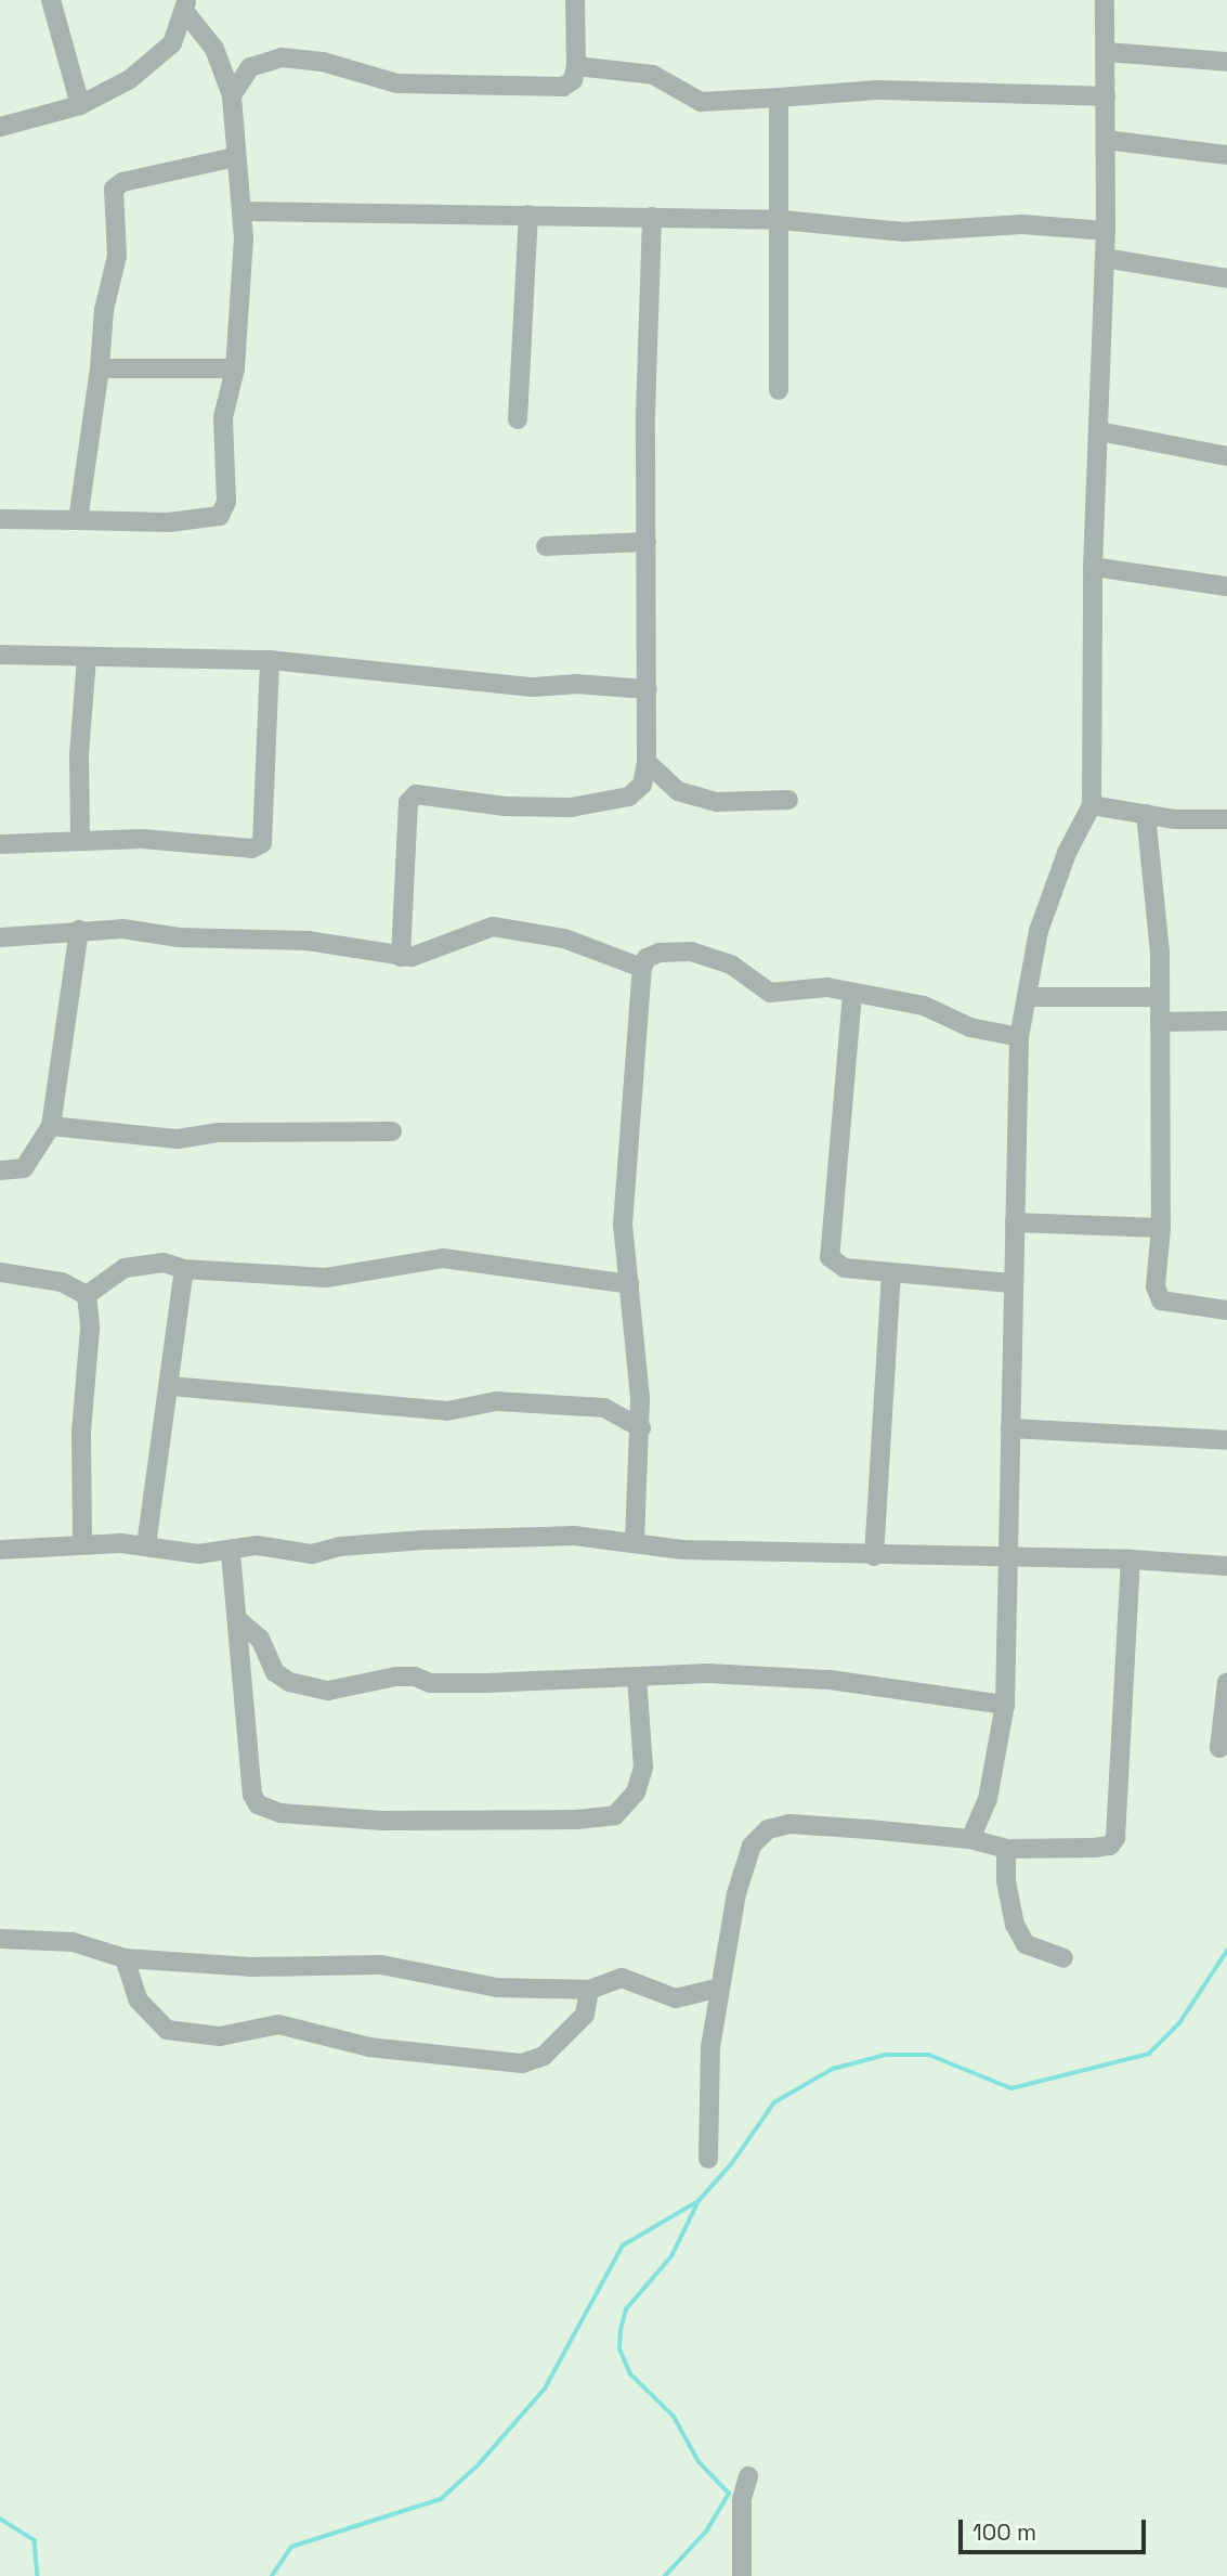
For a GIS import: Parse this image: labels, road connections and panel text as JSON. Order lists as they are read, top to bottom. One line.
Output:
{"scale_bar":"100 m"}
